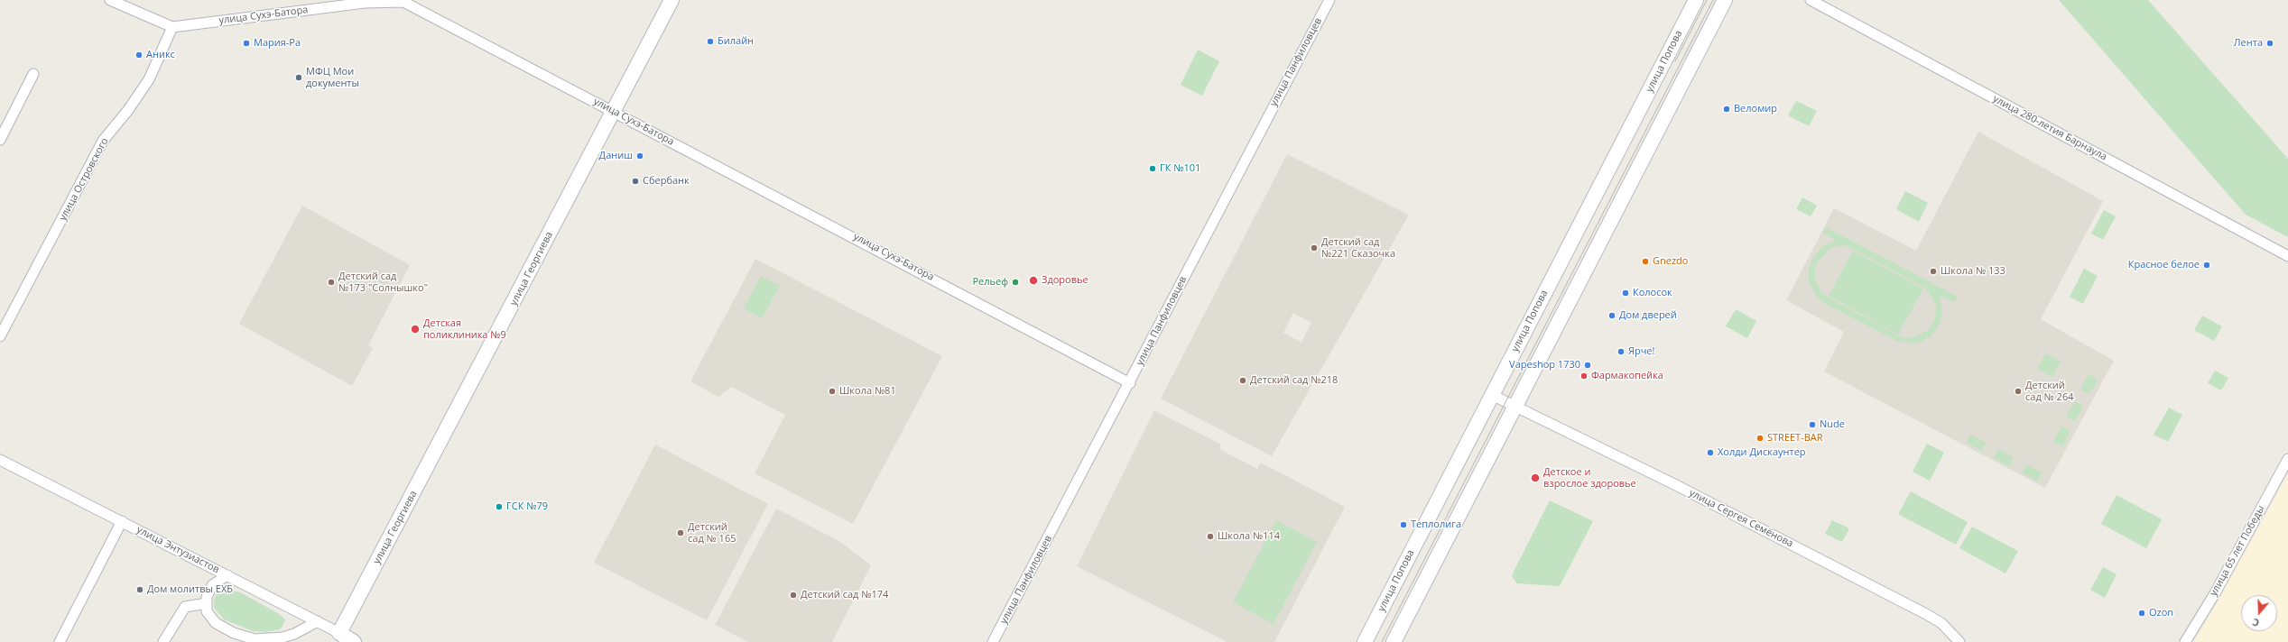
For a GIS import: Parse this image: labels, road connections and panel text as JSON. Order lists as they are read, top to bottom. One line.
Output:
{"streets":{"main road":["улица Попова","улица Георгиева","улица Энтузиастов"],"street":["улица Сухэ-Батора","улица Панфиловцев","улица 280-летия Барнаула","улица Островского","улица Сергея Семёнова","улица 65 лет Победы"]},"crossings":[["улица Сухэ-Батора","улица Панфиловцев"],["улица Сухэ-Батора","улица Островского"],["улица Сухэ-Батора","улица Георгиева"],["улица Попова","улица Сергея Семёнова"],["улица Георгиева","улица Энтузиастов"]],"places":["Билайн","Мария-Ра","Лента","Аникс","МФЦ Мои документы","Веломир","Даниш","ГК №101","Сбербанк","Детский сад №221 Сказочка","Gnezdo","Красное белое","Школа № 133","Здоровье","Детский сад №173 \"Солнышко\"","Рельеф","Колосок","Дом дверей","Детская поликлиника №9","Ярче!","Vapeshop 1730","Фармакопейка","Детский сад №218","Школа №81","Детский сад № 264","Nude","STREET-BAR","Холди Дискаунтер","Детское и взрослое здоровье","ГСК №79","Теплолига","Детский сад № 165","Школа №114","Дом молитвы ЕХБ","Детский сад №174","Ozon"],"north":"bottom"}
